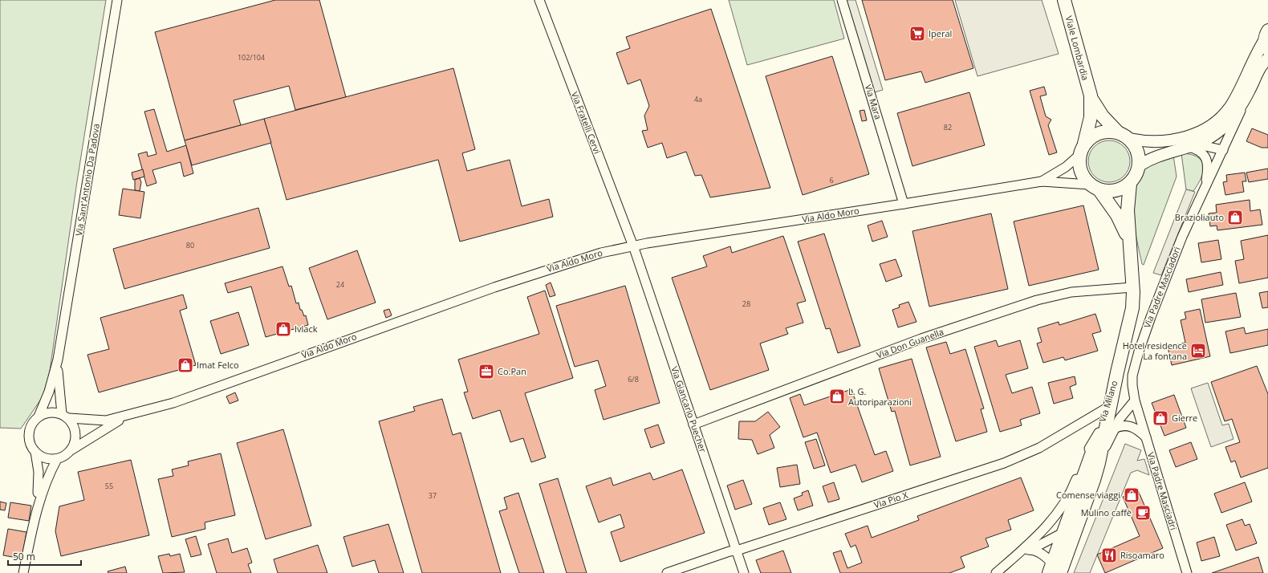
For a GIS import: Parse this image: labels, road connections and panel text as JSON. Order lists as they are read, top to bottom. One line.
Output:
{"streets":{"main road":["Viale Lombardia","Via Milano"],"street":["Via Mara","Via Fratelli Cervi","Via Sant'Antonio Da Padova","Via Aldo Moro","Via Padre Masciadori","Via Don Guanella","Via Giancarlo Puecher","Via Padre Masciadri","Via Pio X"]},"crossings":[["Viale Lombardia","Via Aldo Moro"],["Via Mara","Via Aldo Moro"],["Via Fratelli Cervi","Via Aldo Moro"],["Via Fratelli Cervi","Via Giancarlo Puecher"],["Via Sant'Antonio Da Padova","Via Aldo Moro"],["Via Aldo Moro","Via Giancarlo Puecher"],["Via Padre Masciadori","Via Padre Masciadri"],["Via Don Guanella","Via Giancarlo Puecher"],["Via Milano","Via Pio X"],["Via Giancarlo Puecher","Via Pio X"]],"places":{"supermarket":["Iperal"],"shop":["Brazioliauto","Ivlack","Imat Felco","L. G. Autoriparazioni","Gierre","Comense viaggi"],"hotel":["Hotel residence La fontana"],"office":["Co.Pan"],"cafe":["Mulino caffè"],"restaurant":["Risoamaro"]},"house_numbers":["102/104","4a","82","6","80","24","28","6/8","55","37"],"scale_bar":"50 m"}
